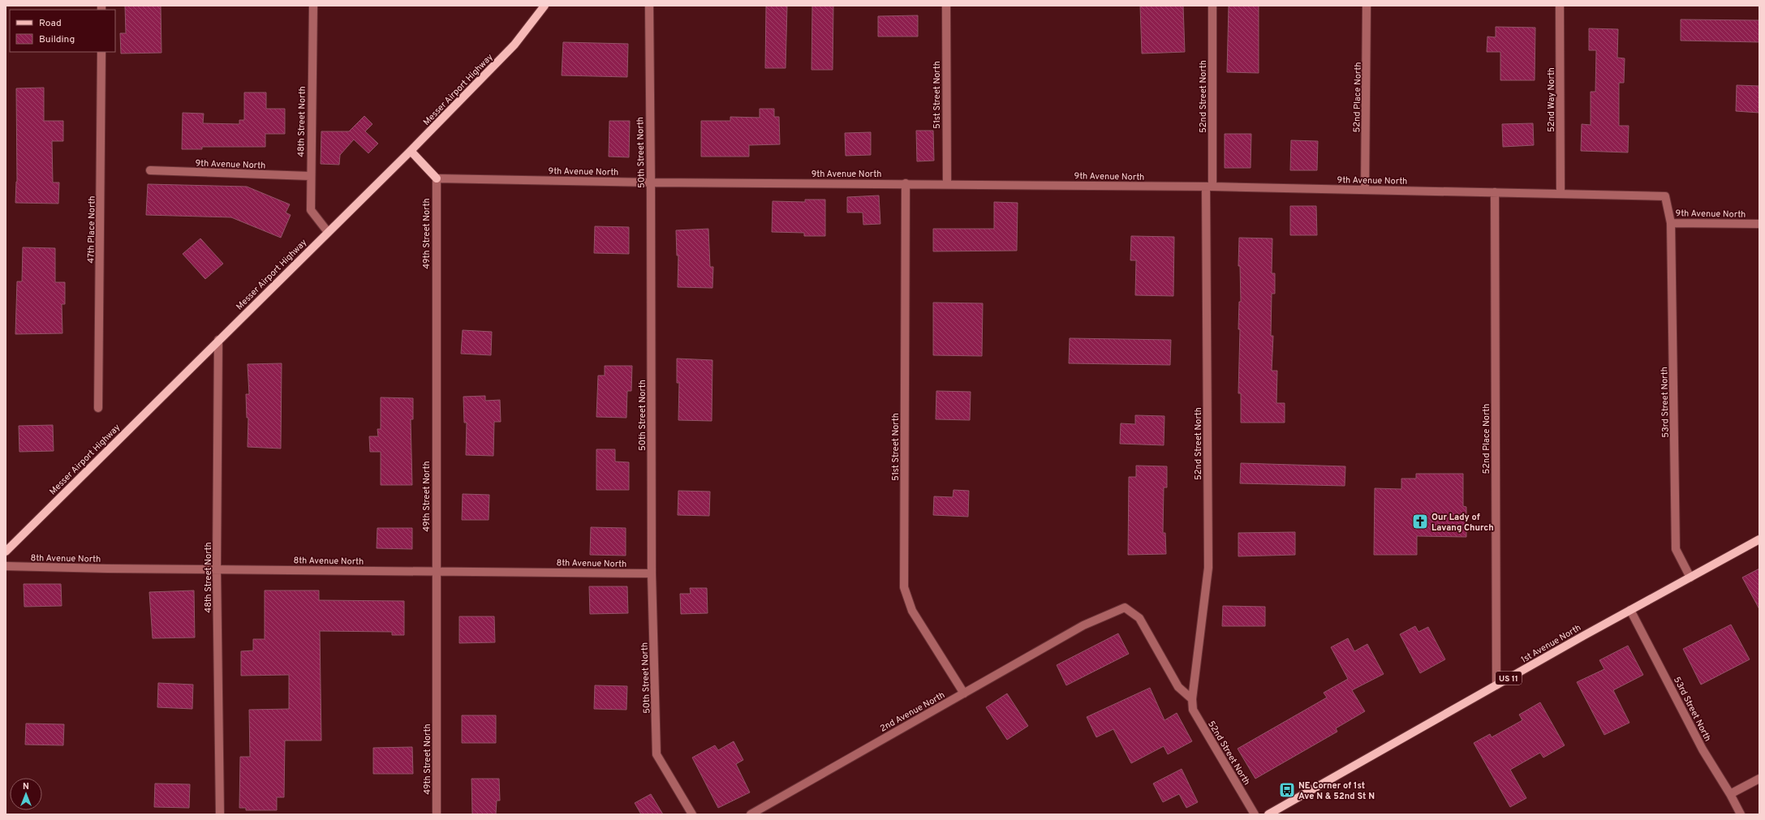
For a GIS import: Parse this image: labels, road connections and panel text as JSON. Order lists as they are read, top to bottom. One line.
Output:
{"streets":{"main road":["Messer Airport Highway","1st Avenue North","US 11"],"street":["51st Street North","52nd Street North","52nd Place North","52nd Way North","48th Street North","50th Street North","9th Avenue North","47th Place North","49th Street North","53rd Street North","8th Avenue North","2nd Avenue North"]},"crossings":[["Messer Airport Highway","48th Street North"],["51st Street North","9th Avenue North"],["51st Street North","2nd Avenue North"],["52nd Street North","9th Avenue North"],["52nd Street North","2nd Avenue North"],["52nd Place North","9th Avenue North"],["52nd Place North","1st Avenue North"],["52nd Way North","9th Avenue North"],["48th Street North","9th Avenue North"],["48th Street North","8th Avenue North"],["50th Street North","9th Avenue North"],["50th Street North","8th Avenue North"],["9th Avenue North","49th Street North"],["9th Avenue North","53rd Street North"],["49th Street North","8th Avenue North"],["53rd Street North","1st Avenue North"]],"places":{"church":["Our Lady of Lavang Church"],"bus stop":["NE Corner of 1st Ave N & 52nd St N"]},"legend":["Road","Building"],"north":"top"}
